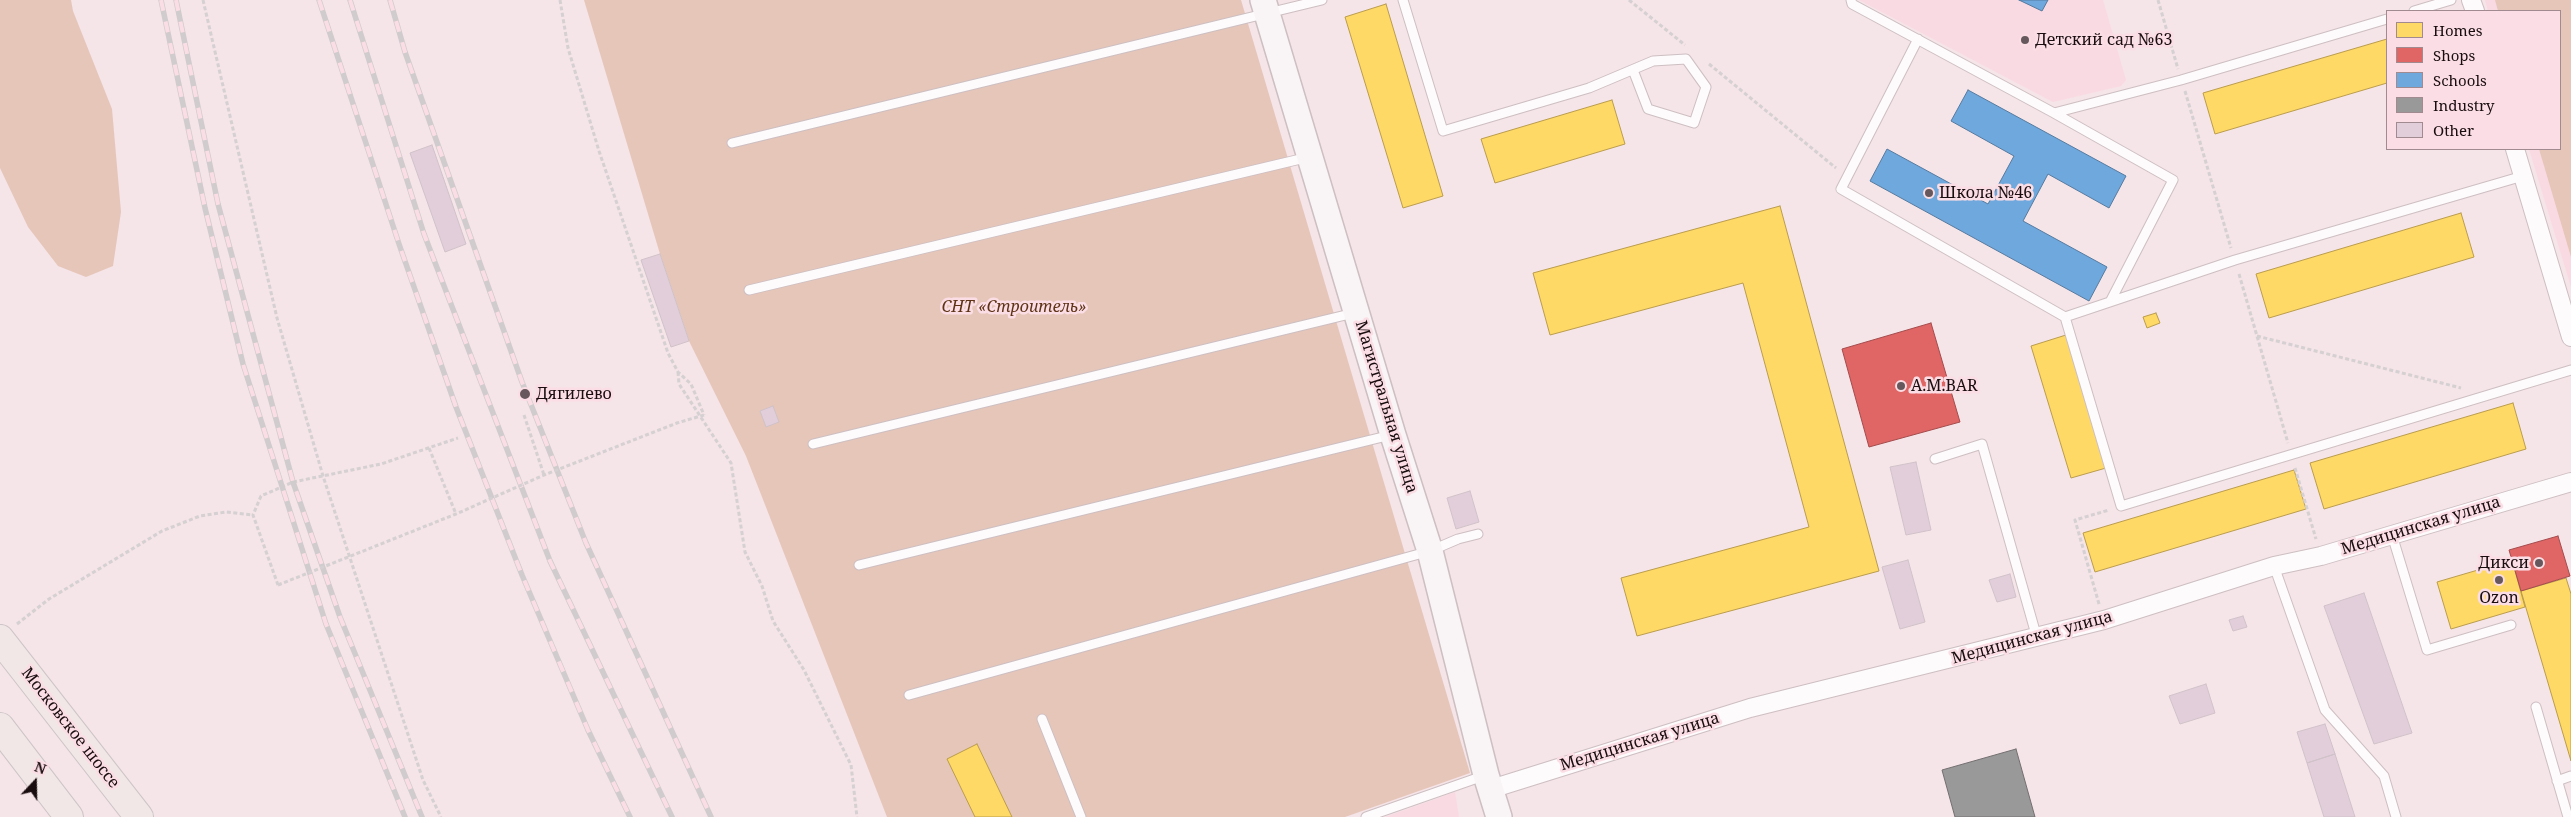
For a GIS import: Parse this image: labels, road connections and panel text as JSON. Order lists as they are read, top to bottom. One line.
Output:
{"streets":{"highway":["Московское шоссе"],"street":["Магистральная улица","Медицинская улица"]},"crossings":[["Магистральная улица","Медицинская улица"]],"parks":["СНТ «Строитель»"],"places":["Детский сад №63","Школа №46","А.М.BAR","Дягилево","Дикси","Ozon"],"legend":["Homes","Shops","Schools","Industry","Other"],"north":"top"}
